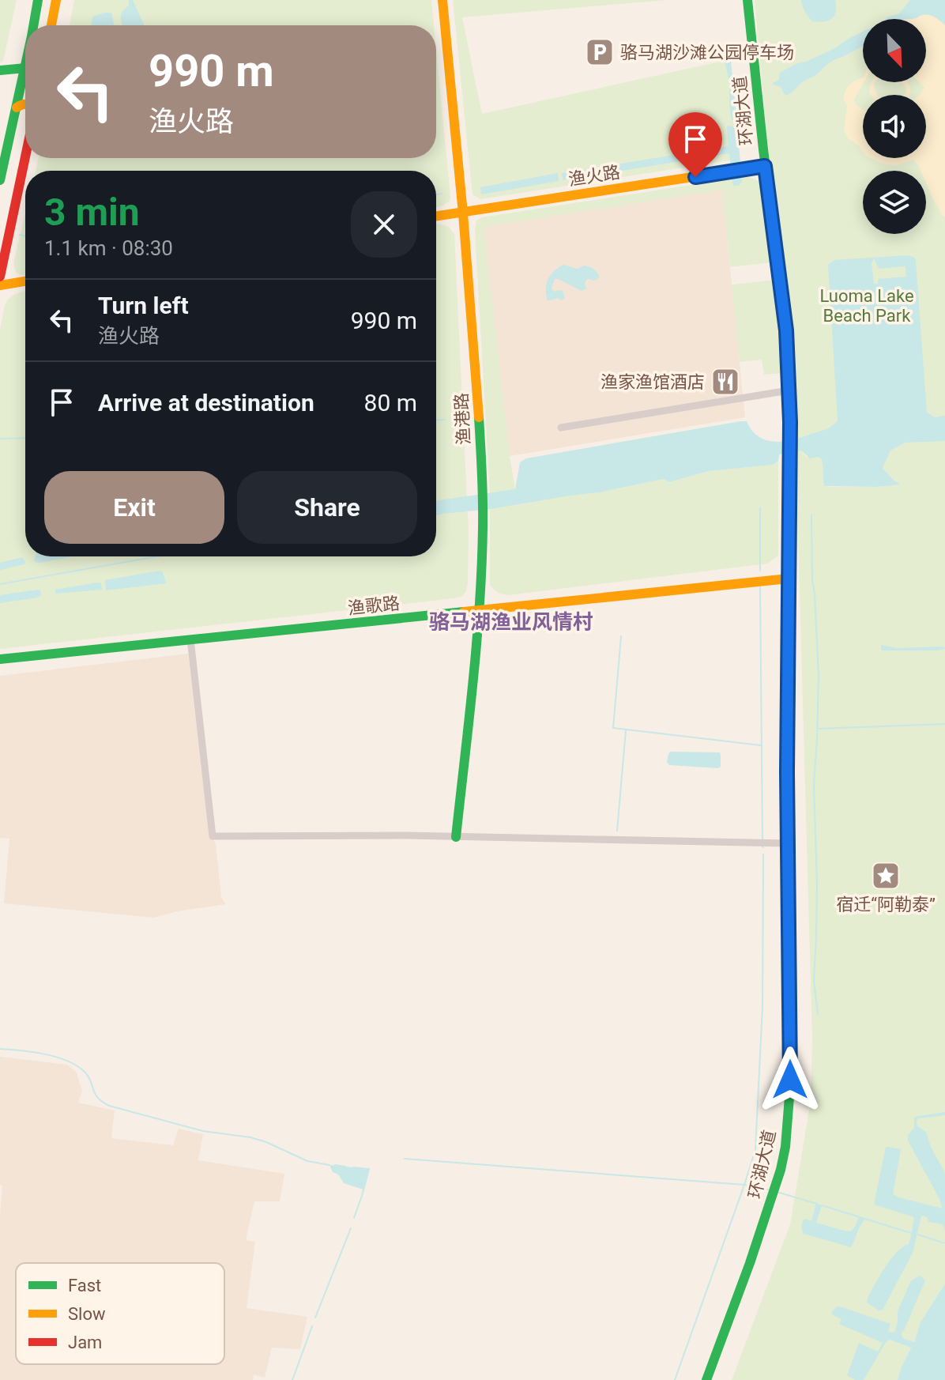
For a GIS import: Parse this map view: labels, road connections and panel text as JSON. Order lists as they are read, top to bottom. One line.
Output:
{"streets":{"main road":["环湖大道","渔火路","渔港路","渔歌路"]},"crossings":[["环湖大道","渔火路"],["环湖大道","渔歌路"],["渔火路","渔港路"],["渔港路","渔歌路"]],"districts":["骆马湖渔业风情村"],"parks":["Luoma Lake Beach Park"],"places":{"parking":["骆马湖沙滩公园停车场"],"restaurant":["渔家渔馆酒店"],"place":["宿迁“阿勒泰”"]},"legend":["Fast","Slow","Jam"],"north":"bottom right","page":{"turn":["990 m","渔火路"],"heading":["3 min","1.1 km · 08:30"],"list":[{"name":"Turn left","note":"渔火路","value":"990 m"},{"name":"Arrive at destination","value":"80 m"}],"buttons":["Exit","Share"]}}
